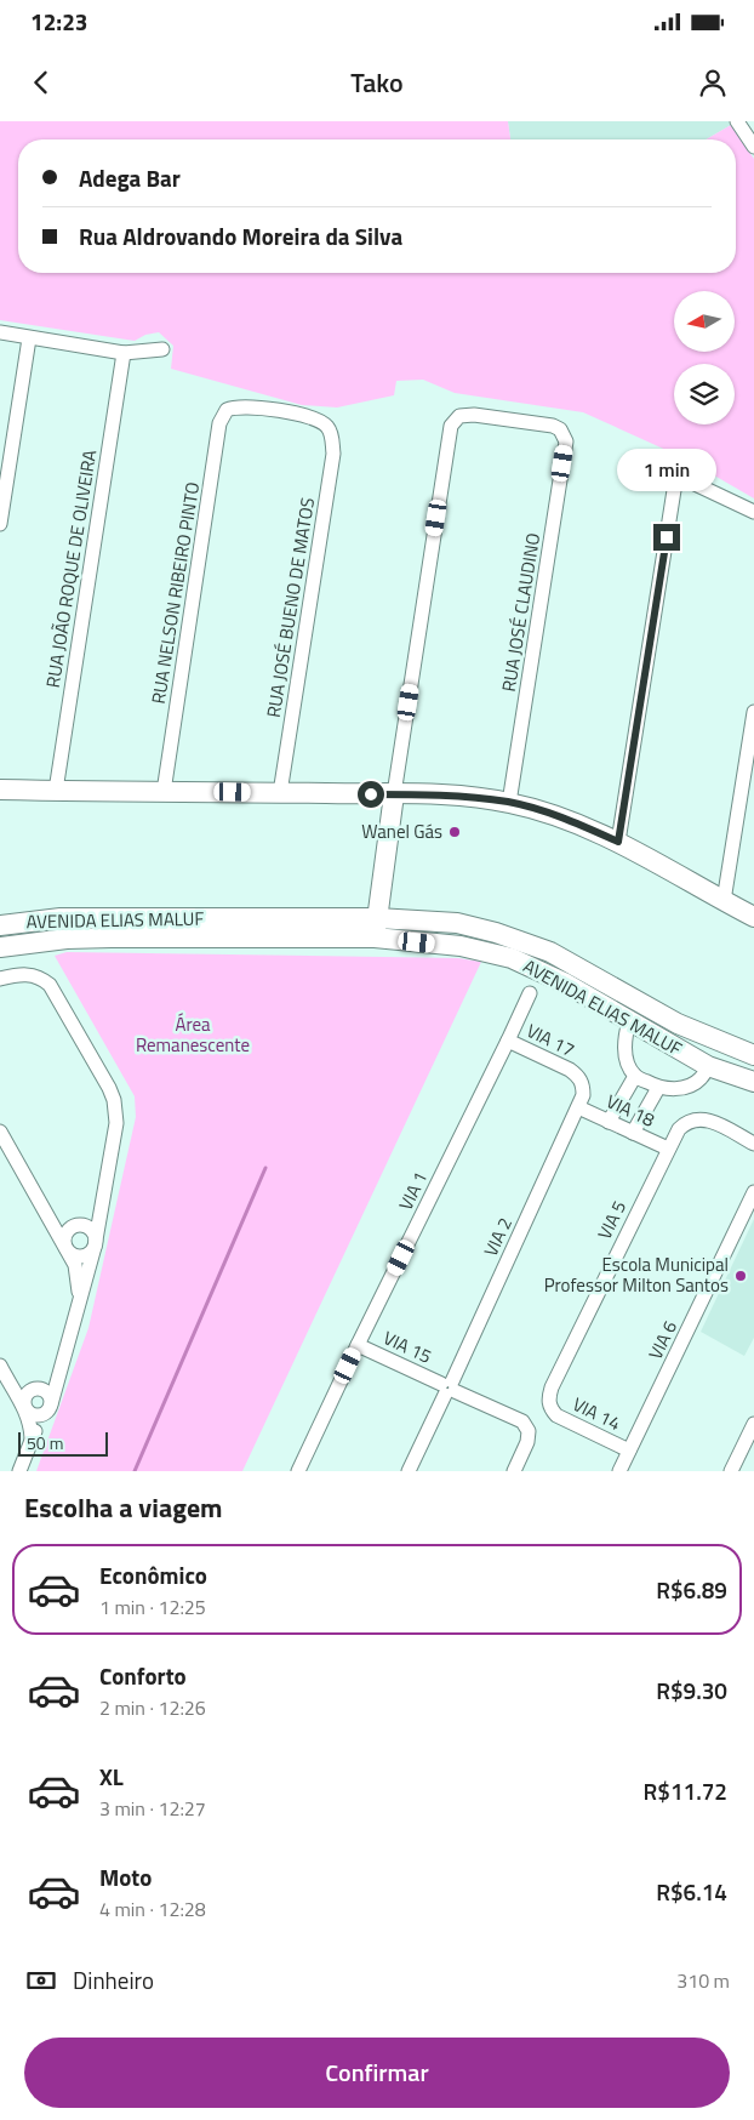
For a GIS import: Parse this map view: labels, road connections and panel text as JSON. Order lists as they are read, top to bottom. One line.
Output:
{"streets":{"street":["RUA JOÃO ROQUE DE OLIVEIRA","RUA NELSON RIBEIRO PINTO","RUA JOSÉ BUENO DE MATOS","RUA JOSÉ CLAUDINO","AVENIDA ELIAS MALUF","VIA 17","VIA 18","VIA 1","VIA 5","VIA 2","VIA 6","VIA 15","VIA 14"]},"crossings":[["RUA NELSON RIBEIRO PINTO","RUA JOSÉ BUENO DE MATOS"],["VIA 17","VIA 18"],["VIA 17","VIA 1"],["VIA 17","VIA 2"],["VIA 18","VIA 5"],["VIA 18","VIA 2"],["VIA 1","VIA 15"],["VIA 5","VIA 14"],["VIA 2","VIA 15"],["VIA 6","VIA 14"]],"parks":["Área Remanescente"],"places":["Wanel Gás","Escola Municipal Professor Milton Santos"],"scale_bar":"50 m","north":"left","page":{"status":"12:23","header":"Tako","banner":["Adega Bar","Rua Aldrovando Moreira da Silva"],"bubble":"1 min","scale":"50 m","heading":"Escolha a viagem","list":[{"name":"Econômico","note":"1 min · 12:25","value":"R$6.89"},{"name":"Conforto","note":"2 min · 12:26","value":"R$9.30"},{"name":"XL","note":"3 min · 12:27","value":"R$11.72"},{"name":"Moto","note":"4 min · 12:28","value":"R$6.14"}],"pay":["Dinheiro","310 m"],"buttons":"Confirmar"}}
